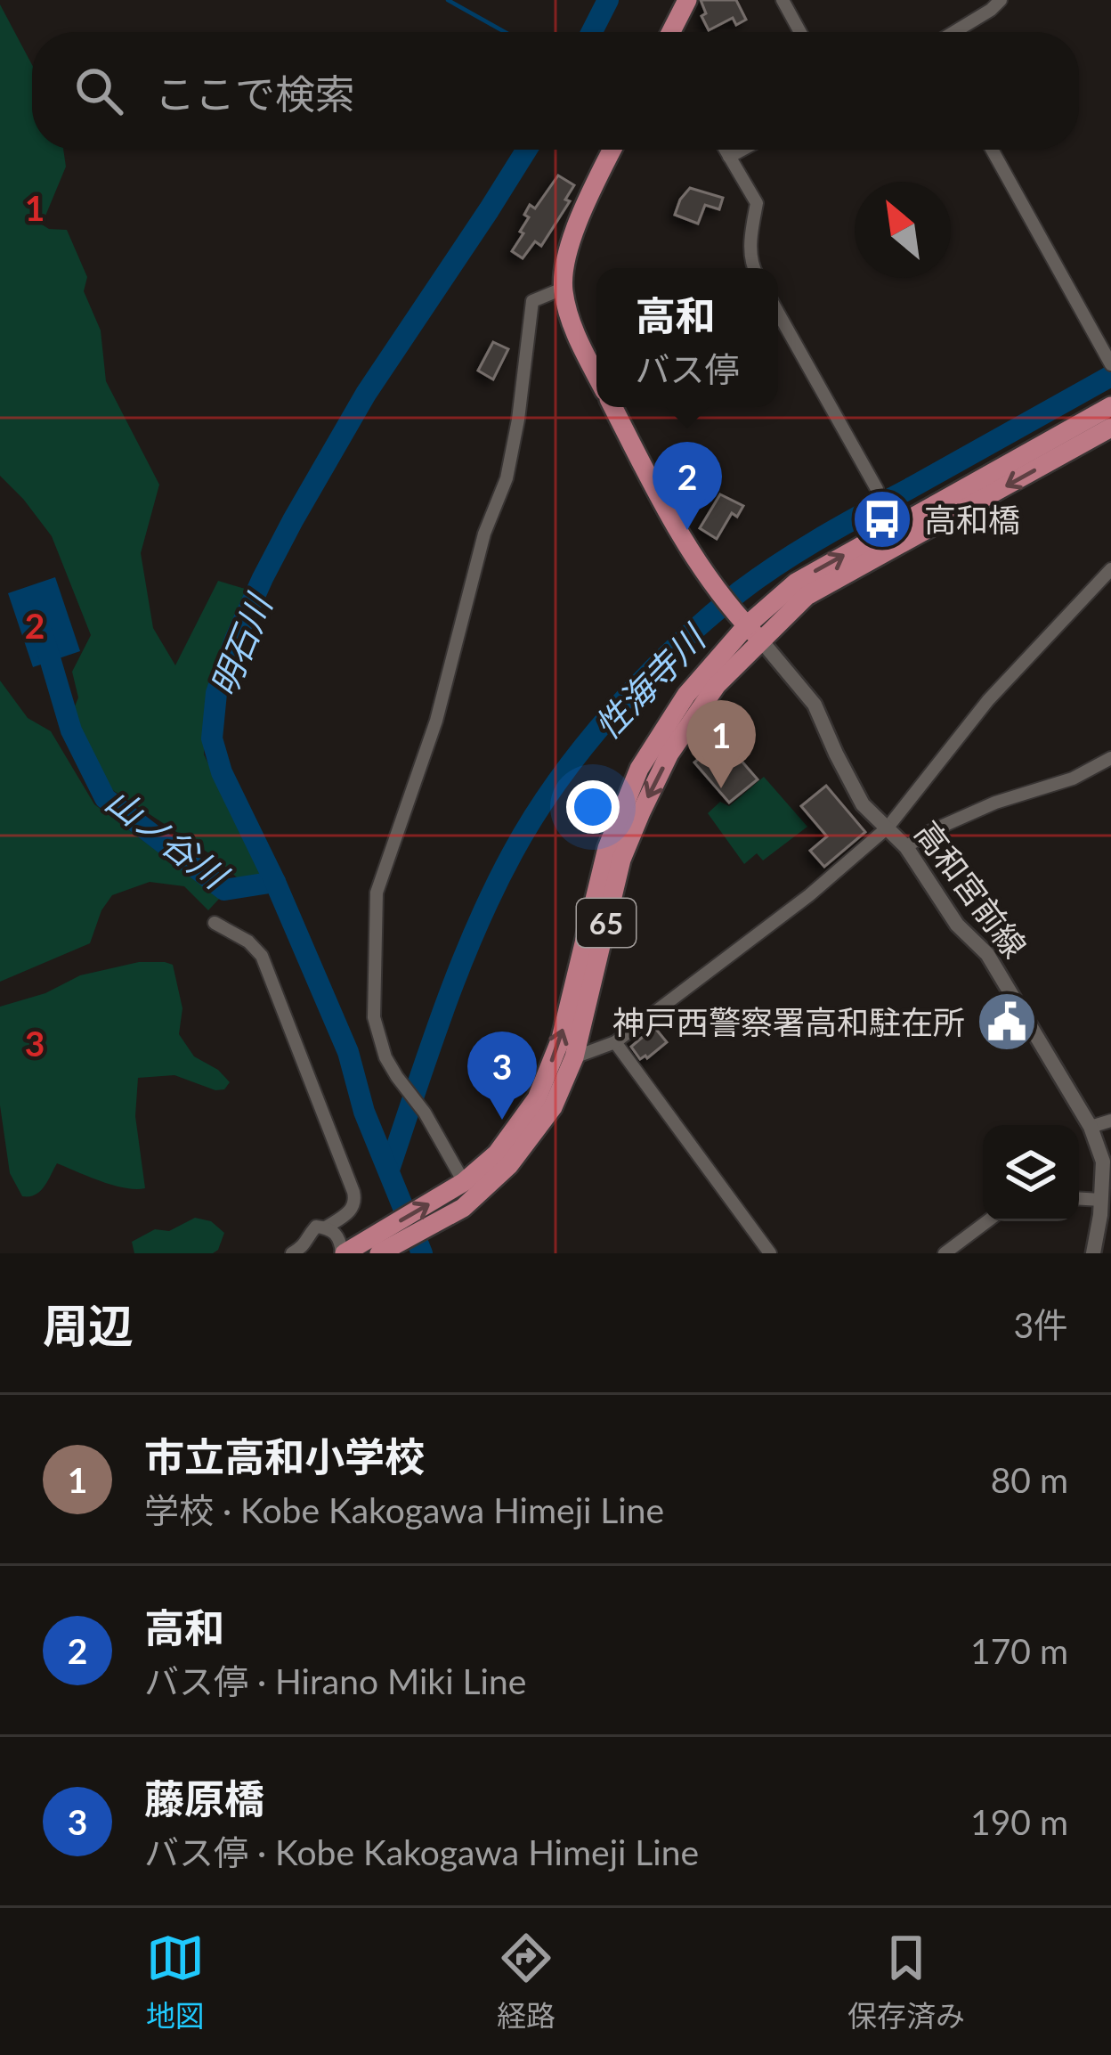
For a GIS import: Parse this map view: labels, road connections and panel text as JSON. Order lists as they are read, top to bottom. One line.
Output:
{"streets":{"main road":["65"],"street":["高和宮前線"]},"crossings":[["高和宮前線","65"]],"water":["明石川","性海寺川","山ノ谷川"],"places":{"bus stop":["高和橋"],"public building":["神戸西警察署高和駐在所"]},"north":"top left","page":{"search":"ここで検索","popup":["高和","バス停"],"pins":["2","1","3"],"heading":["周辺","3件"],"list":[{"mark":"1","name":"市立高和小学校","note":"学校 · Kobe Kakogawa Himeji Line","value":"80 m"},{"mark":"2","name":"高和","note":"バス停 · Hirano Miki Line","value":"170 m"},{"mark":"3","name":"藤原橋","note":"バス停 · Kobe Kakogawa Himeji Line","value":"190 m"}],"nav":["地図","経路","保存済み"]},"grid":{"rows":["1","2","3"]}}
